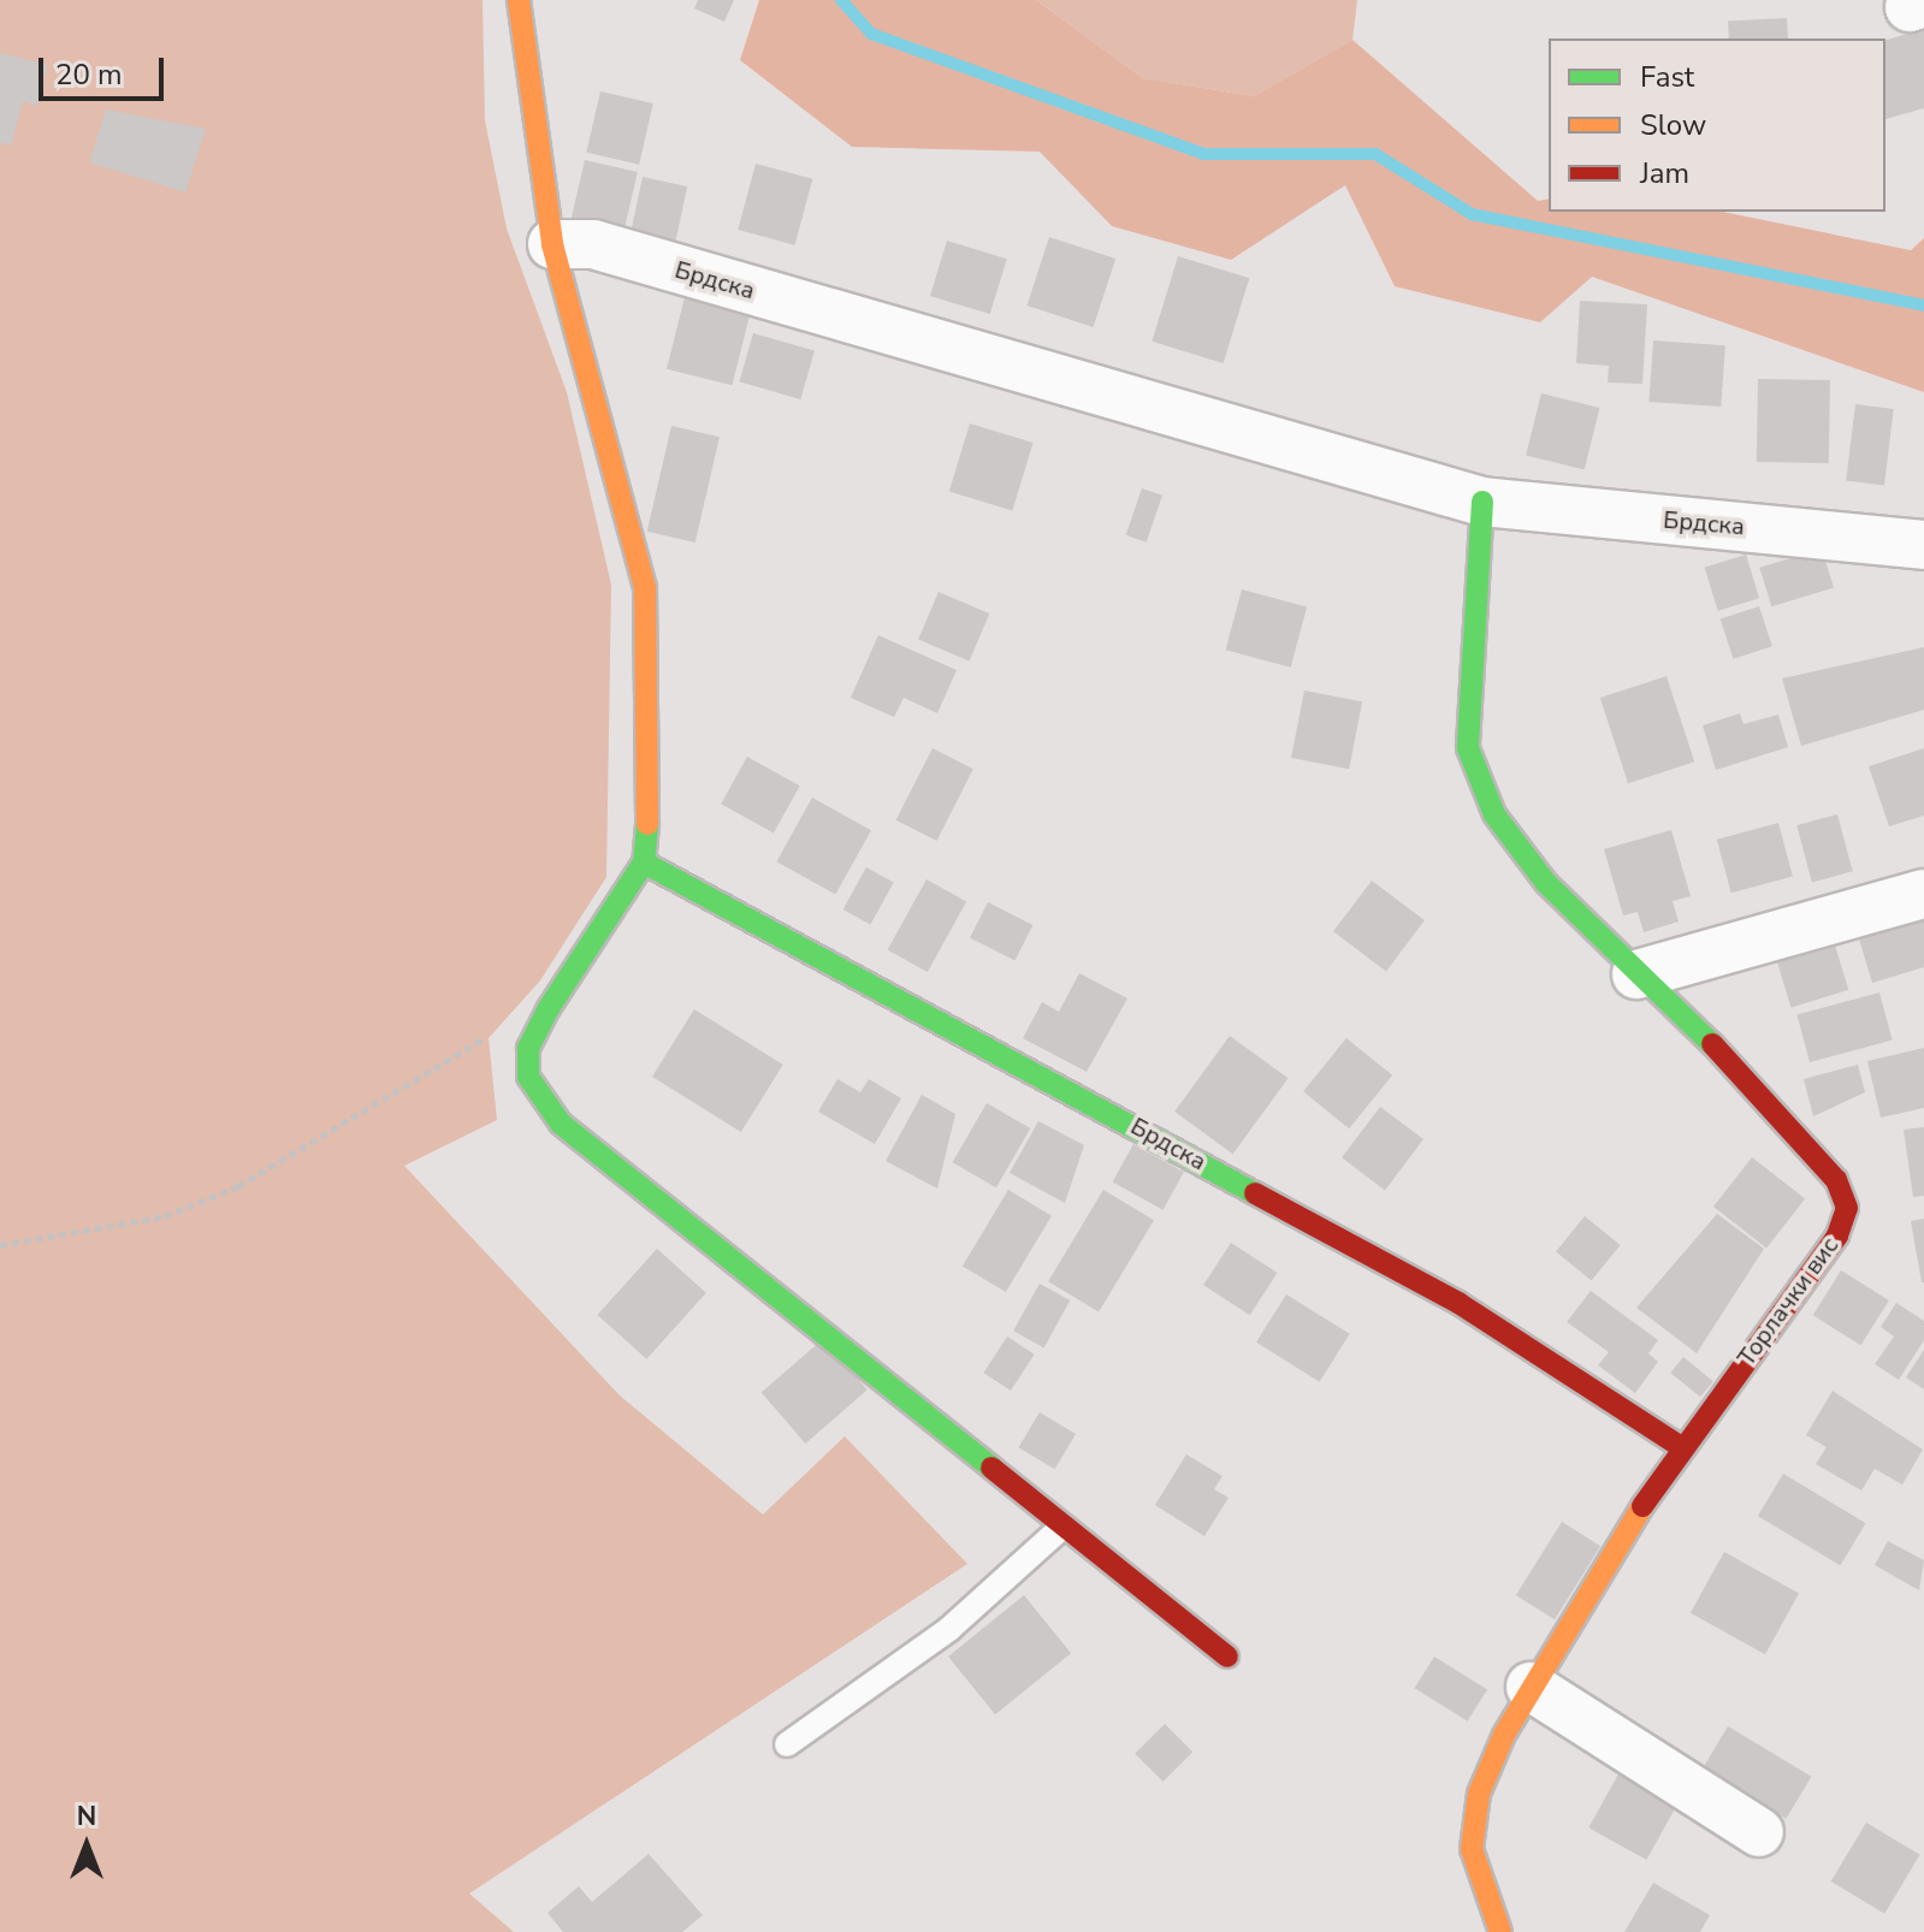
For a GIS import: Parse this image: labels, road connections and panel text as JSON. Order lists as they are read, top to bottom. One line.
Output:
{"streets":{"street":["Брдска","Торлачки вис"]},"crossings":[["Брдска","Торлачки вис"]],"legend":["Fast","Slow","Jam"],"scale_bar":"20 m","north":"top"}
